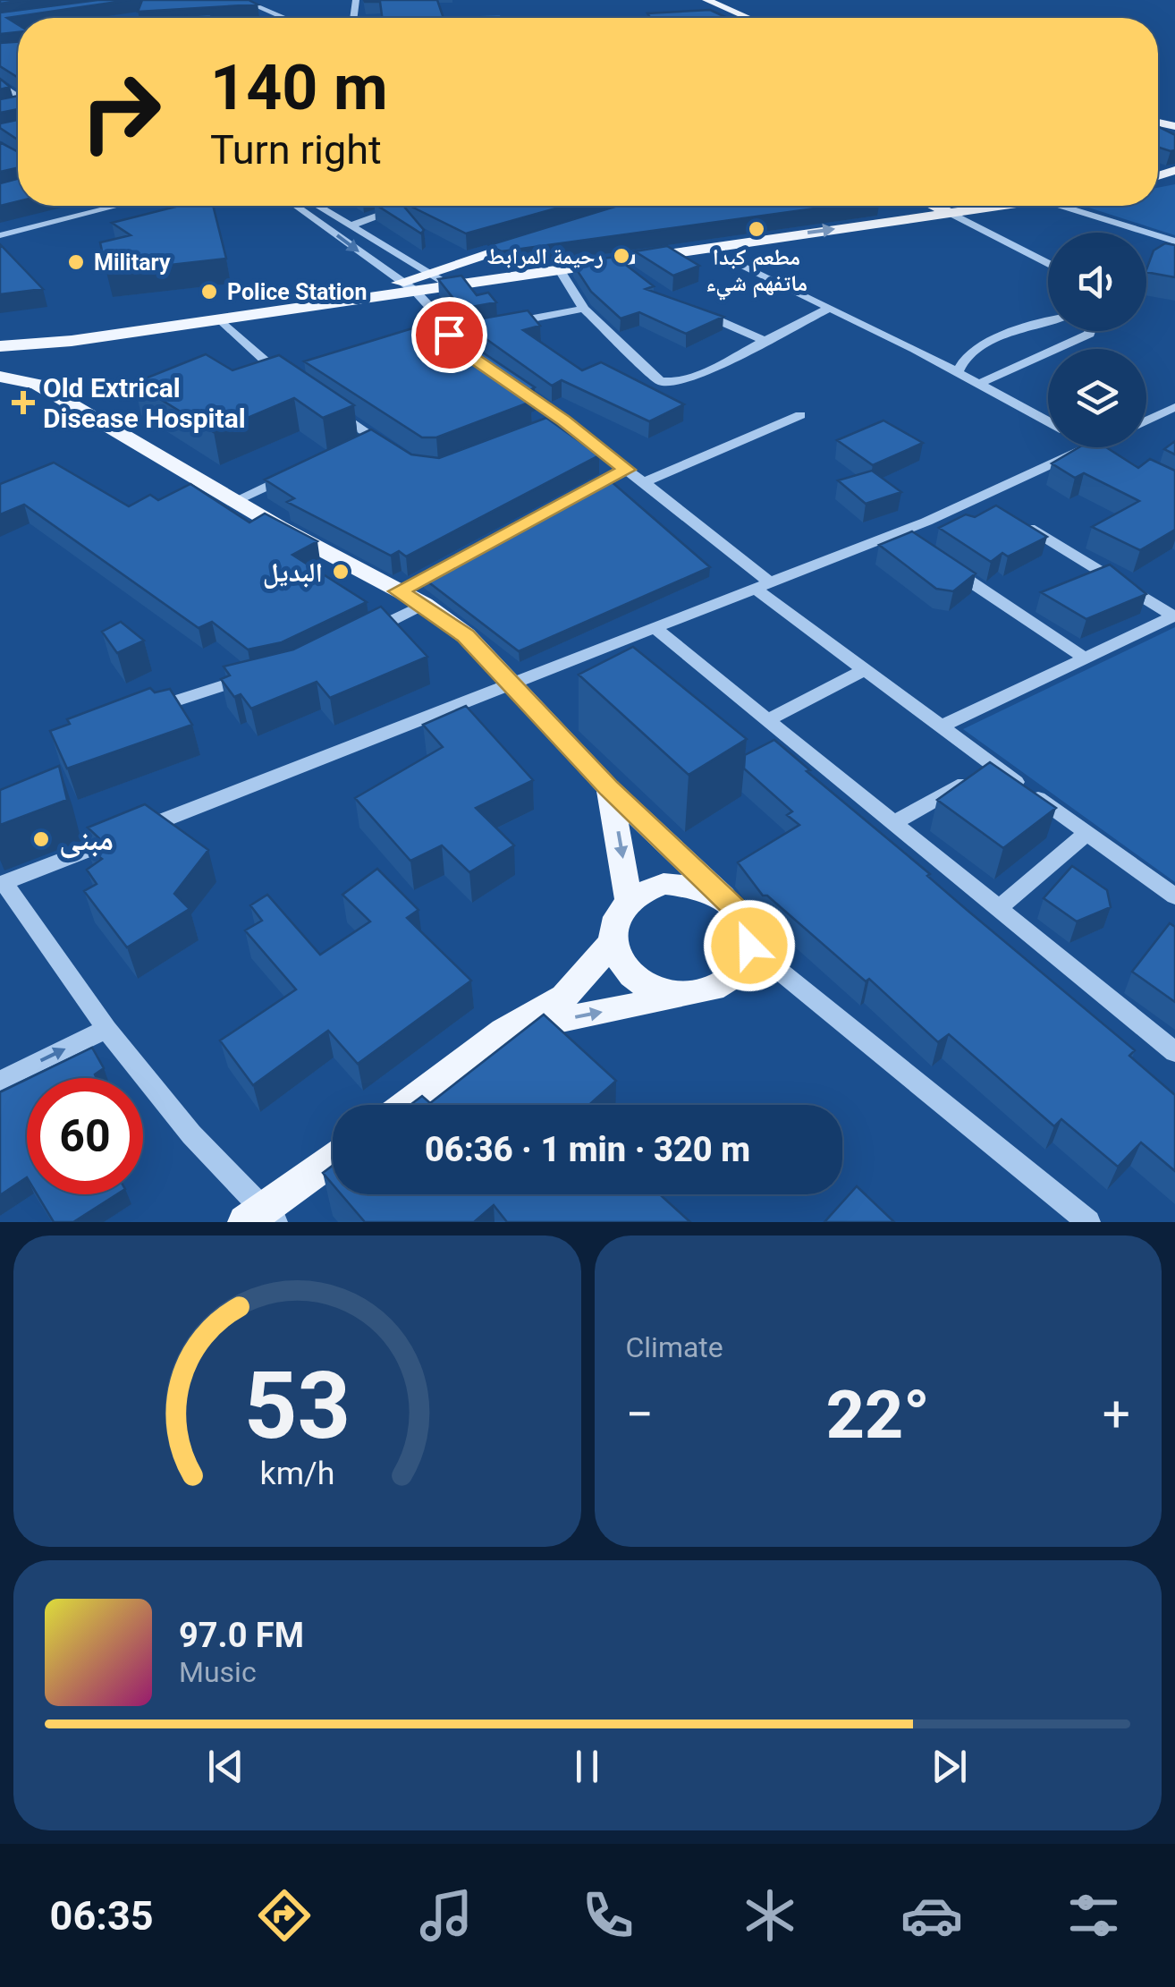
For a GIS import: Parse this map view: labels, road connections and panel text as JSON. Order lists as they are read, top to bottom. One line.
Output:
{"places":{"other":["مطعم كبدا ماتفهم شيء","رحيمة المرابط","Military","Police Station","البديل","مبنى"],"health":["Old Extrical Disease Hospital"]},"page":{"turn":["140 m","Turn right"],"limit":"60","trip":"06:36 · 1 min · 320 m","tile":"Climate","heat":["−","22°","+"],"song":["97.0 FM","Music"],"tabs":"06:35","gauge":["53","km/h"]}}
